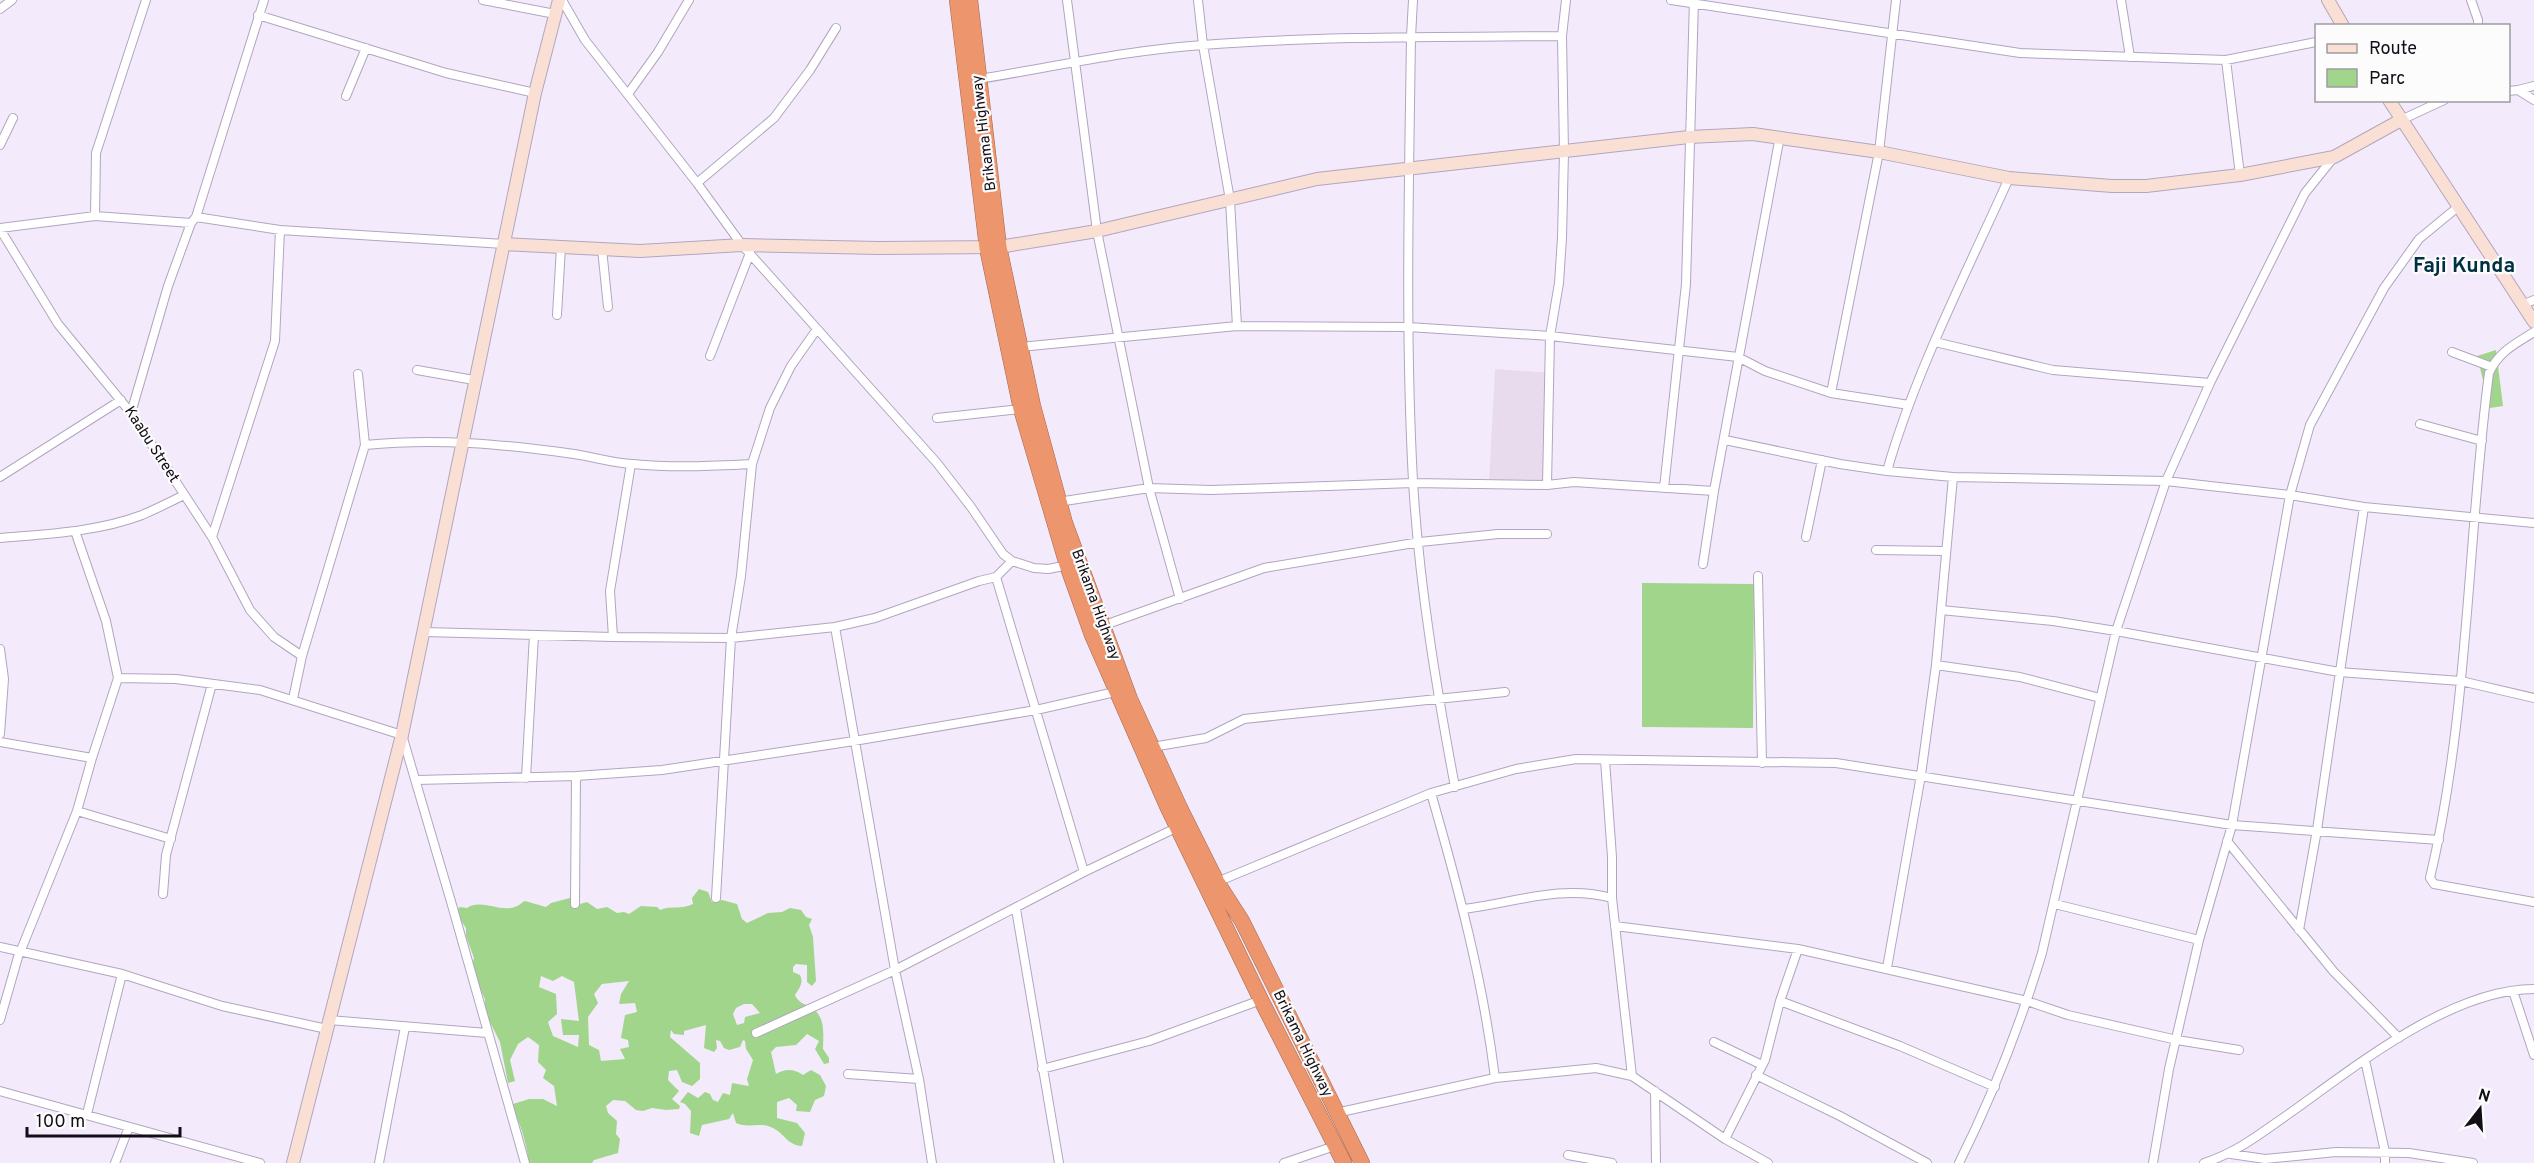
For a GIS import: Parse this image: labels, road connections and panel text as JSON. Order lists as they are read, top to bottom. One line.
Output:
{"streets":{"highway":["Brikama Highway"],"street":["Kaabu Street"]},"districts":["Faji Kunda"],"legend":["Route","Parc"],"scale_bar":"100 m","north":"top"}
